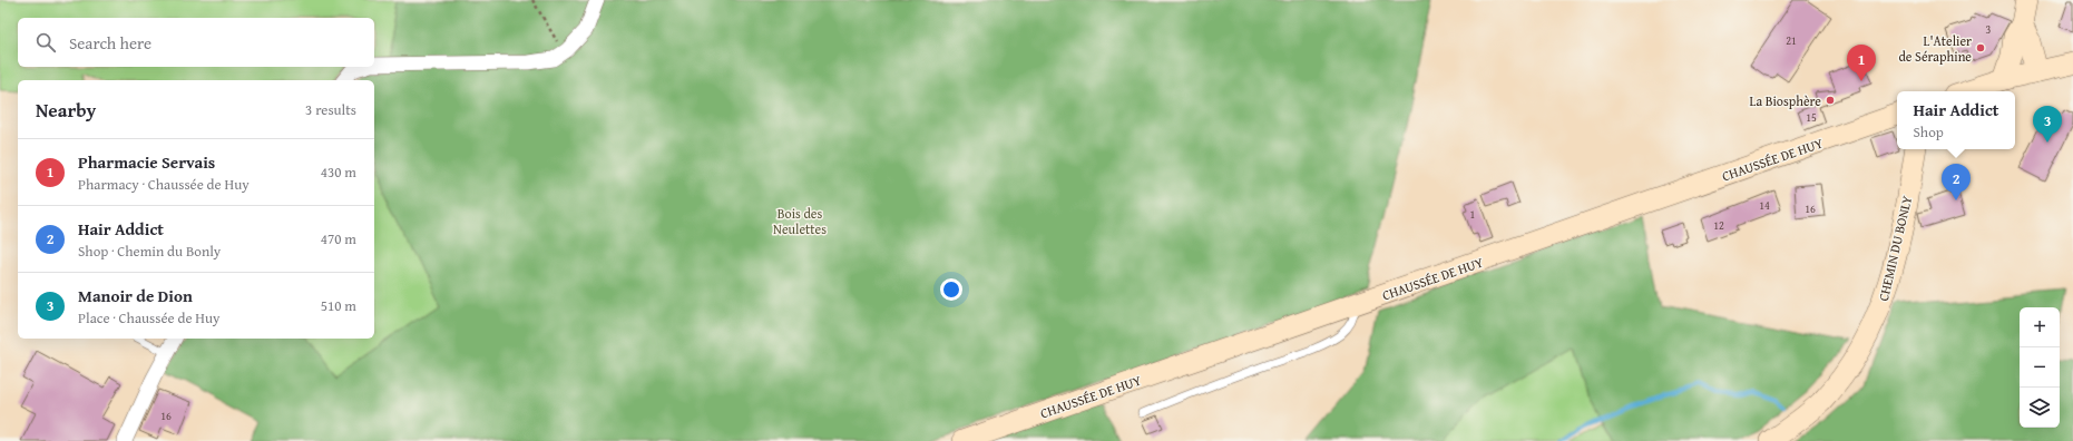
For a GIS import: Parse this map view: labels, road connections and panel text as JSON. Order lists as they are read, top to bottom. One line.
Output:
{"streets":{"main road":["CHAUSSÉE DE HUY","CHEMIN DU BONLY"]},"parks":["Bois des Neulettes"],"places":["L'Atelier de Séraphine","La Biosphère"],"house_numbers":["3","21","15","14","16","1","12","16"],"page":{"search":"Search here","pins":["1","3","2"],"heading":["Nearby","3 results"],"popup":["Hair Addict","Shop"],"list":[{"mark":"1","name":"Pharmacie Servais","note":"Pharmacy · Chaussée de Huy","value":"430 m"},{"mark":"2","name":"Hair Addict","note":"Shop · Chemin du Bonly","value":"470 m"},{"mark":"3","name":"Manoir de Dion","note":"Place · Chaussée de Huy","value":"510 m"}],"map_buttons":["+","−"]}}
